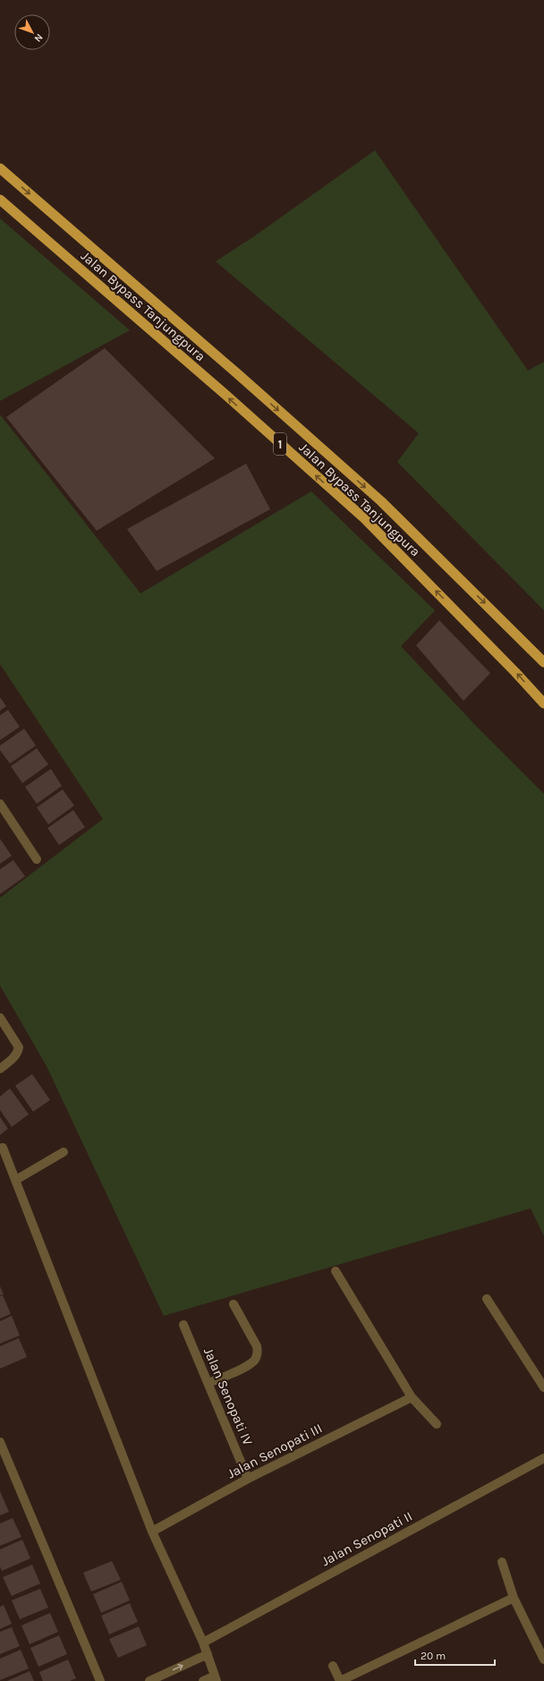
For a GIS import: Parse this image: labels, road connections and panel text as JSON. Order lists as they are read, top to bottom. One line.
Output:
{"streets":{"highway":["Jalan Bypass Tanjungpura","1"],"street":["Jalan Senopati IV","Jalan Senopati III","Jalan Senopati II"]},"crossings":[["Jalan Senopati IV","Jalan Senopati III"]],"scale_bar":"20 m","north":"bottom right"}
